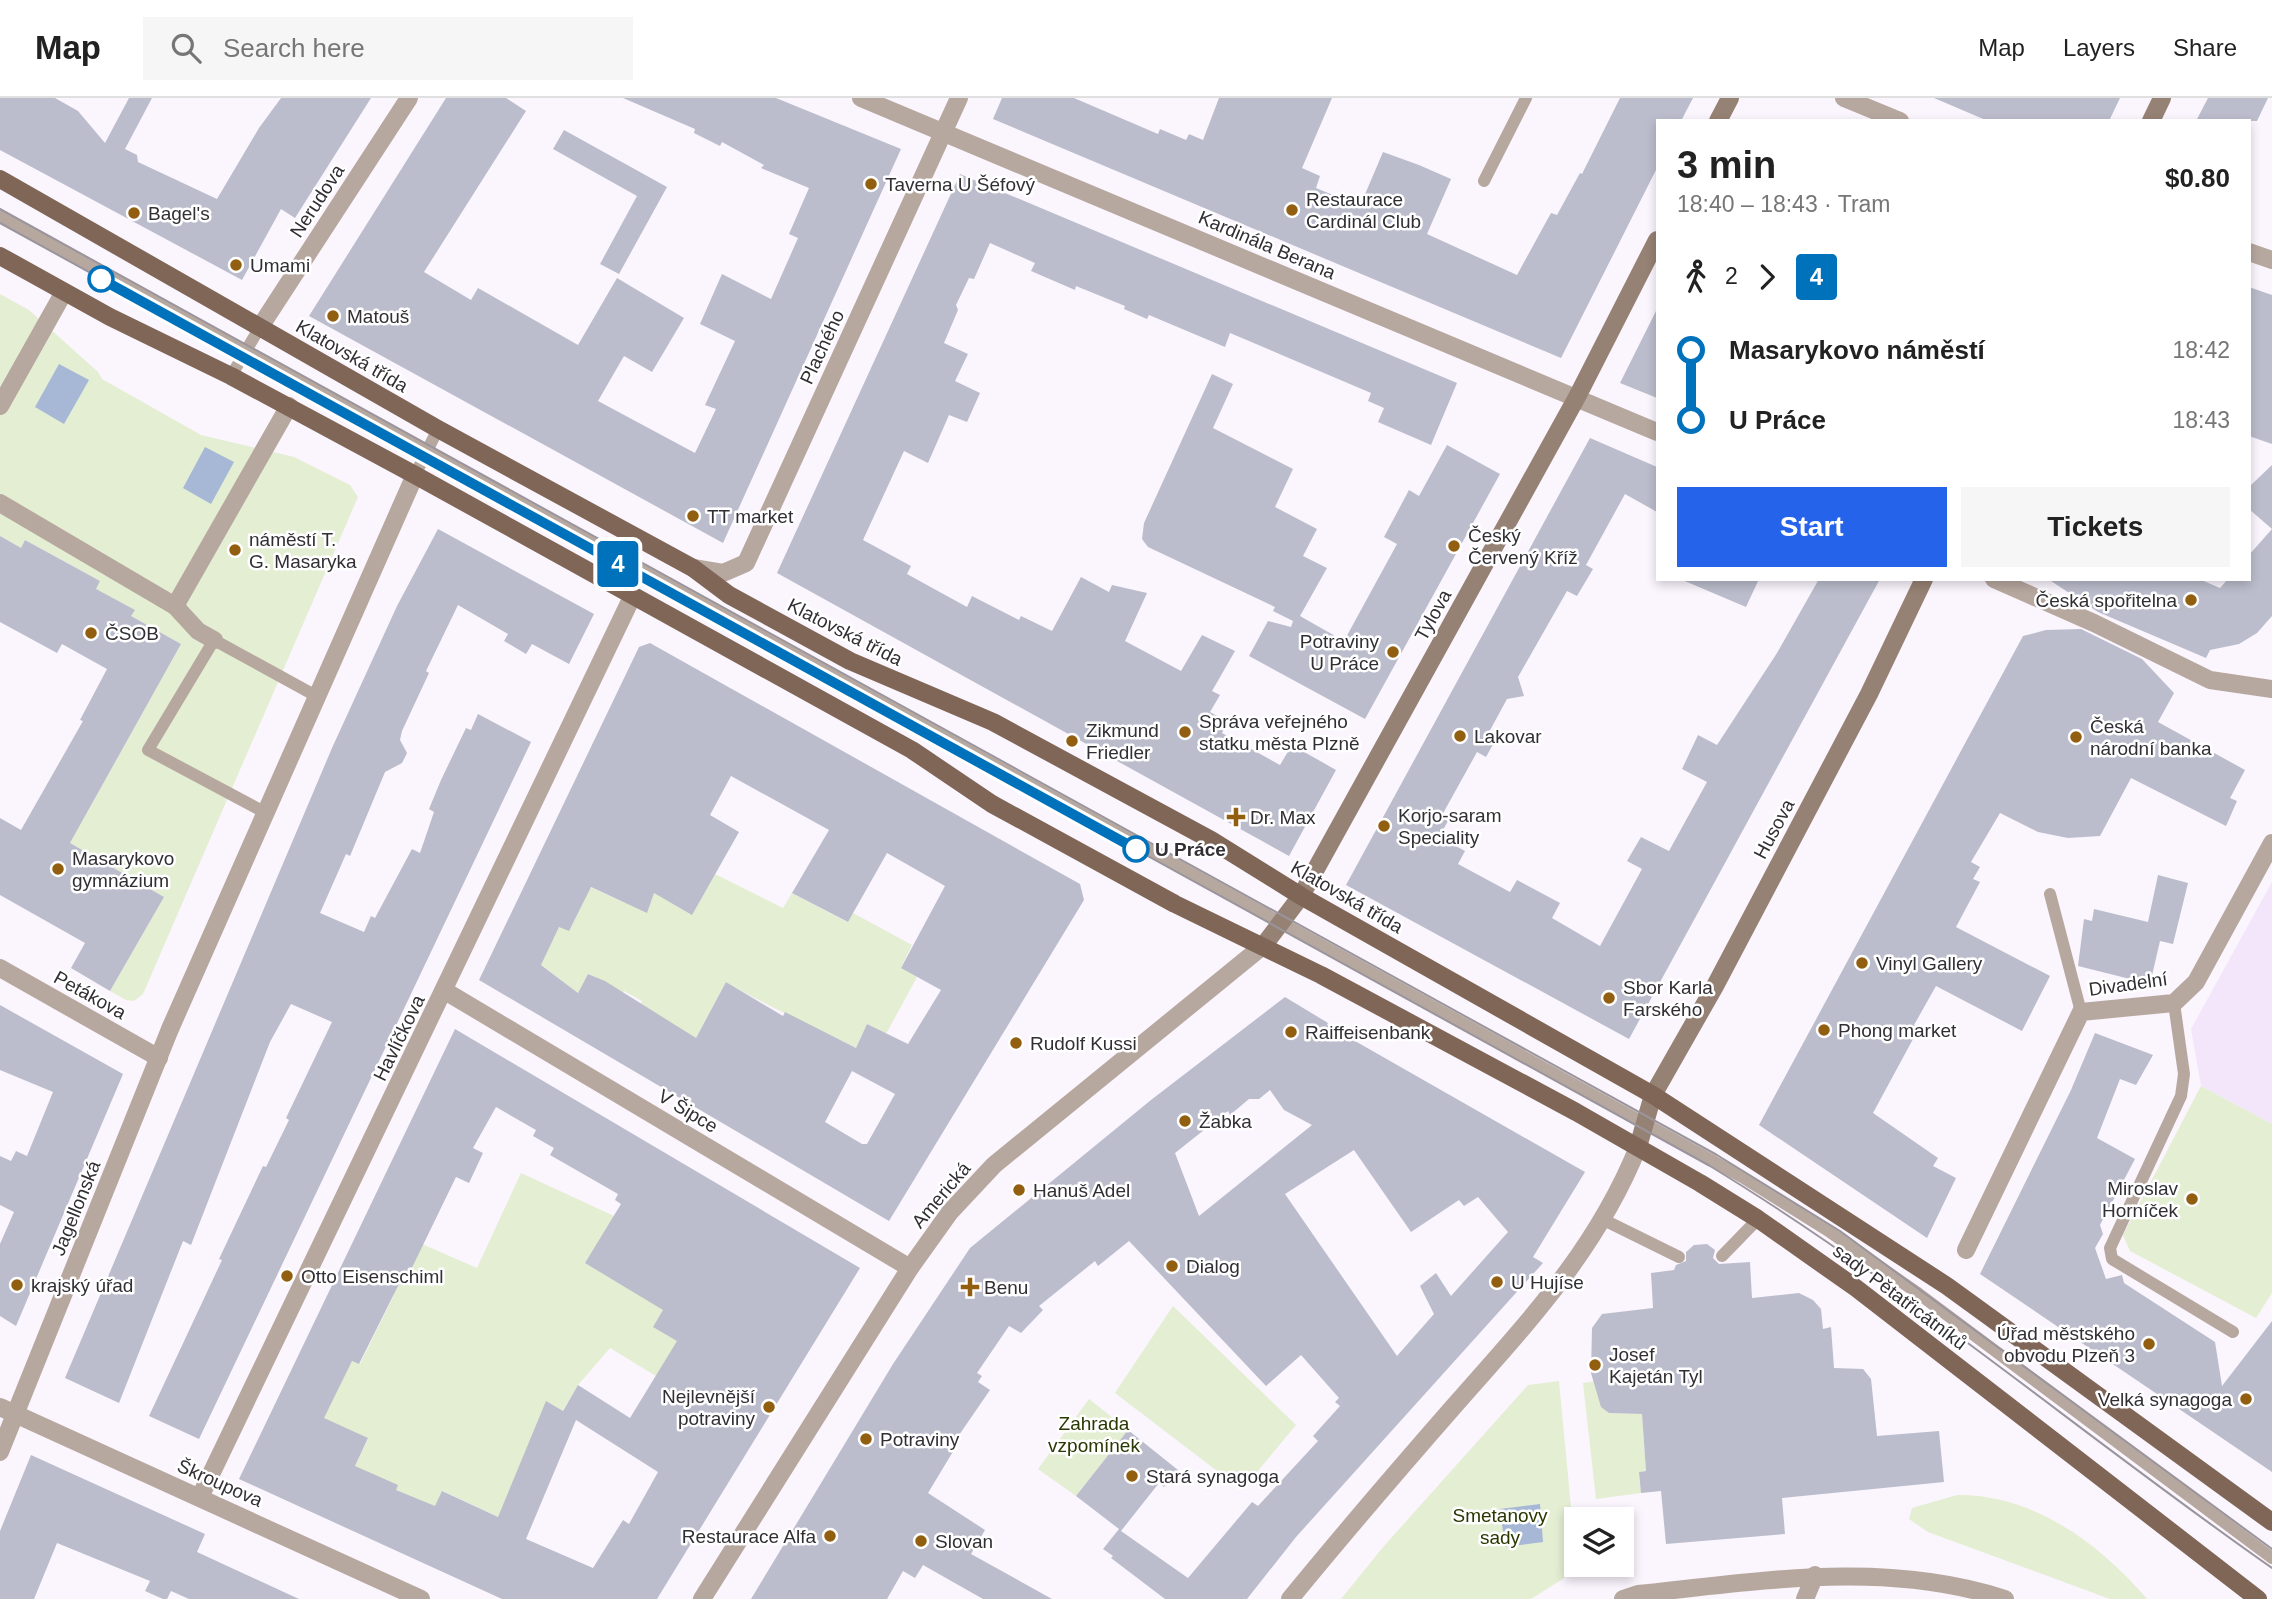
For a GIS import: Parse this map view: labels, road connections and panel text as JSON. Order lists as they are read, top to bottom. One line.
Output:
{"streets":{"main road":["Klatovská třída","sady Pětatřicátníků"],"street":["Nerudova","Kardinála Berana","Plachého","Tylova","Husova","Divadelní","Petákova","Havlíčkova","V Šipce","Americká","Jagellonská","Škroupova"]},"crossings":[["Nerudova","Klatovská třída"],["Kardinála Berana","Plachého"],["Kardinála Berana","Tylova"],["Plachého","Klatovská třída"],["Klatovská třída","Tylova"],["Klatovská třída","Husova"],["Klatovská třída","Americká"],["Klatovská třída","sady Pětatřicátníků"],["Tylova","Americká"],["Husova","sady Pětatřicátníků"],["Petákova","Jagellonská"],["Havlíčkova","V Šipce"],["Havlíčkova","Škroupova"],["V Šipce","Americká"],["Jagellonská","Škroupova"]],"parks":["Zahrada vzpomínek","Smetanovy sady"],"places":{"other":["Taverna U Šéfový","Restaurace Cardinál Club","Bagel's","Umami","Matouš","TT market","Český Červený Kříž","náměstí T. G. Masaryka","Česká spořitelna","ČSOB","Potraviny U Práce","Správa veřejného statku města Plzně","Lakovar","Česká národní banka","Zikmund Friedler","Korjo-saram Speciality","U Práce","Masarykovo gymnázium","Vinyl Gallery","Sbor Karla Farského","Phong market","Raiffeisenbank","Rudolf Kussi","Žabka","Hanuš Adel","Miroslav Horníček","Dialog","Otto Eisenschiml","U Hujíse","krajský úřad","Úřad městského obvodu Plzeň 3","Josef Kajetán Tyl","Velká synagoga","Nejlevnější potraviny","Potraviny","Stará synagoga","Restaurace Alfa","Slovan"],"health":["Dr. Max","Benu"]},"lines":["tram line 4"],"page":{"header":"Map","search":"Search here","nav":["Map","Layers","Share"],"on_map":"4","heading":["3 min","18:40 – 18:43 · Tram","$0.80"],"legs":["2","4"],"list":[{"name":"Masarykovo náměstí","value":"18:42"},{"name":"U Práce","value":"18:43"}],"buttons":["Start","Tickets"]}}
